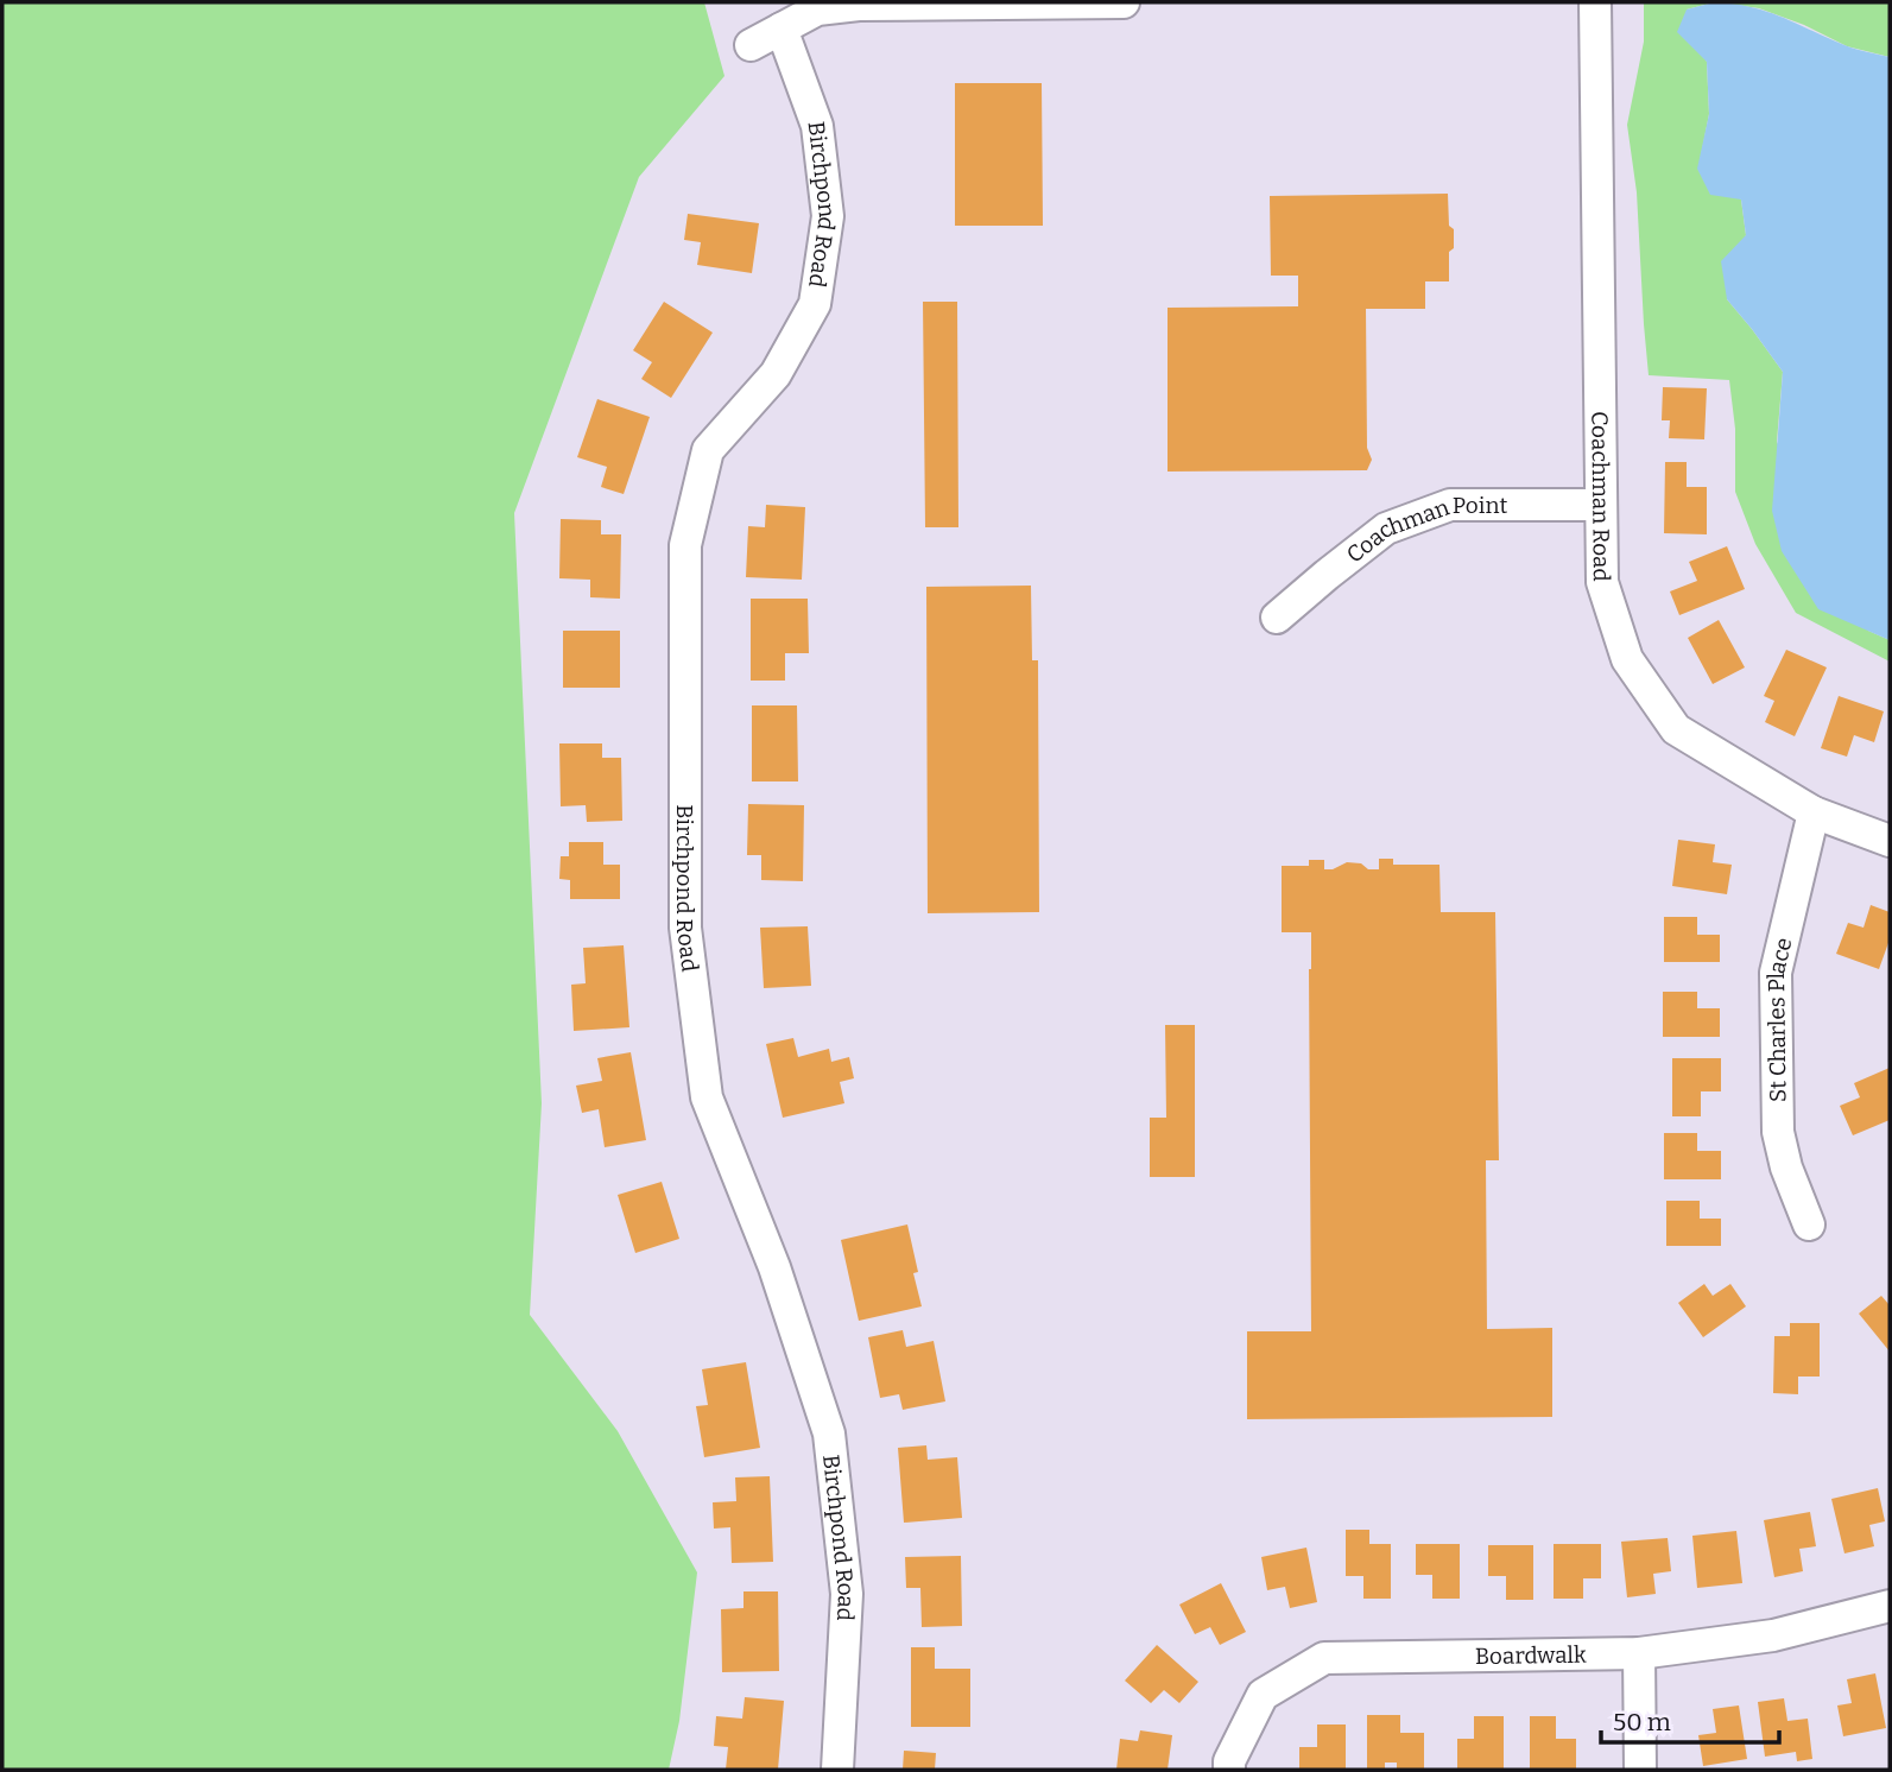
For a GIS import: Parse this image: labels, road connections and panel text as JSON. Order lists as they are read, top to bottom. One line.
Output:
{"streets":{"street":["Birchpond Road","Coachman Road","Coachman Point","St Charles Place","Boardwalk"]},"crossings":[["Coachman Road","Coachman Point"],["Coachman Road","St Charles Place"]],"scale_bar":"50 m"}
